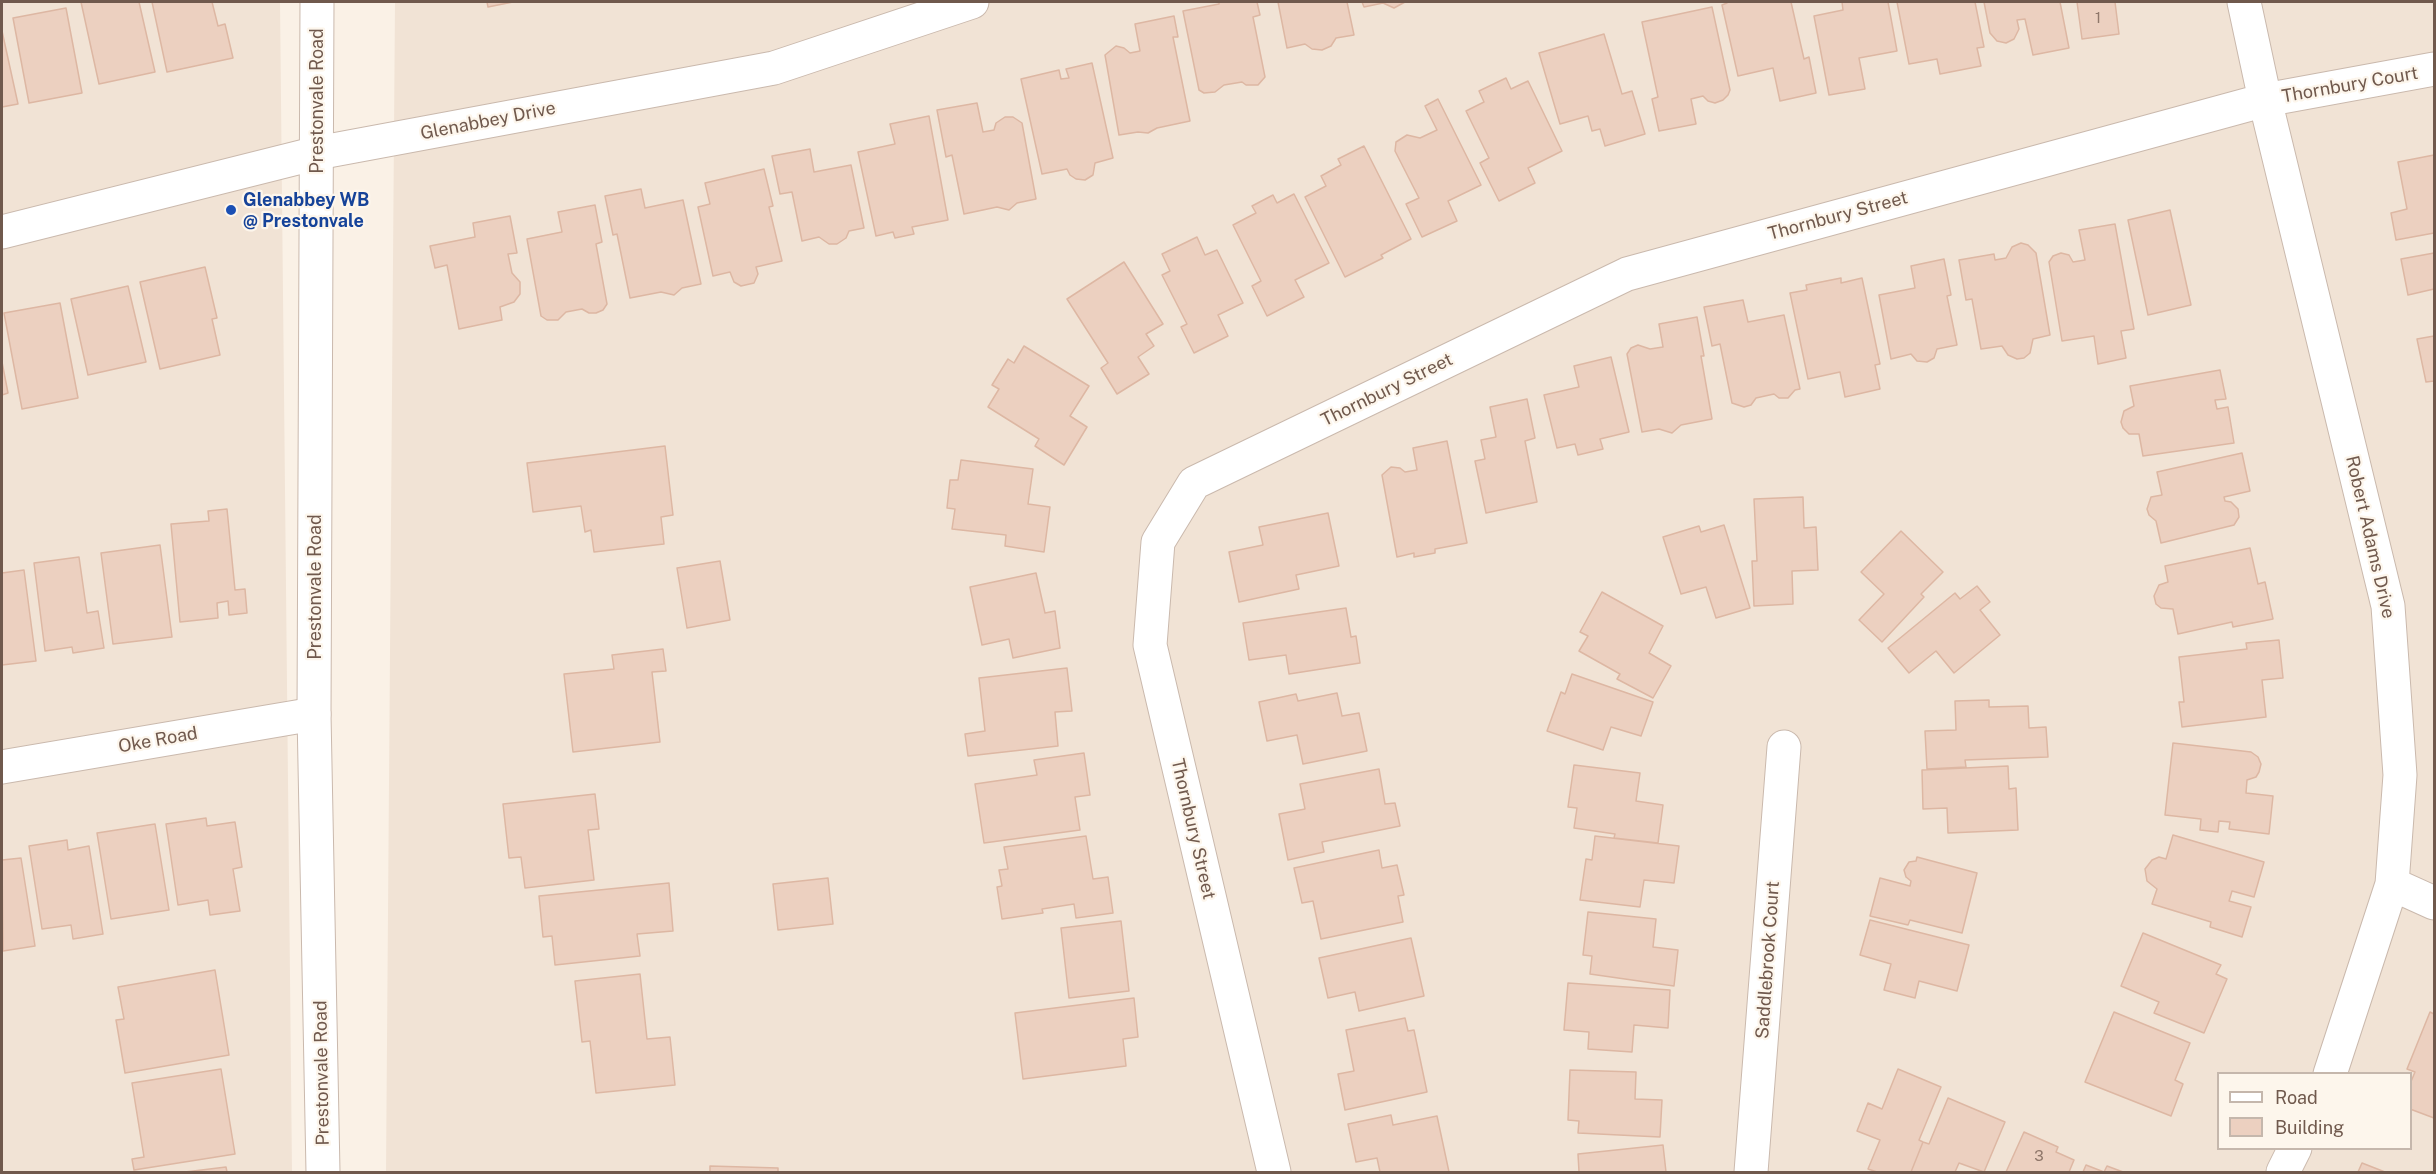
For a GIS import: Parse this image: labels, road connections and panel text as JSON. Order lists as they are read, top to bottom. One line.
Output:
{"streets":{"street":["Thornbury Court","Prestonvale Road","Glenabbey Drive","Thornbury Street","Robert Adams Drive","Oke Road","Saddlebrook Court"]},"crossings":[["Thornbury Court","Thornbury Street"],["Thornbury Court","Robert Adams Drive"],["Prestonvale Road","Glenabbey Drive"],["Prestonvale Road","Oke Road"],["Thornbury Street","Robert Adams Drive"]],"places":["Glenabbey WB @ Prestonvale"],"house_numbers":["1","3"],"legend":["Road","Building"]}
